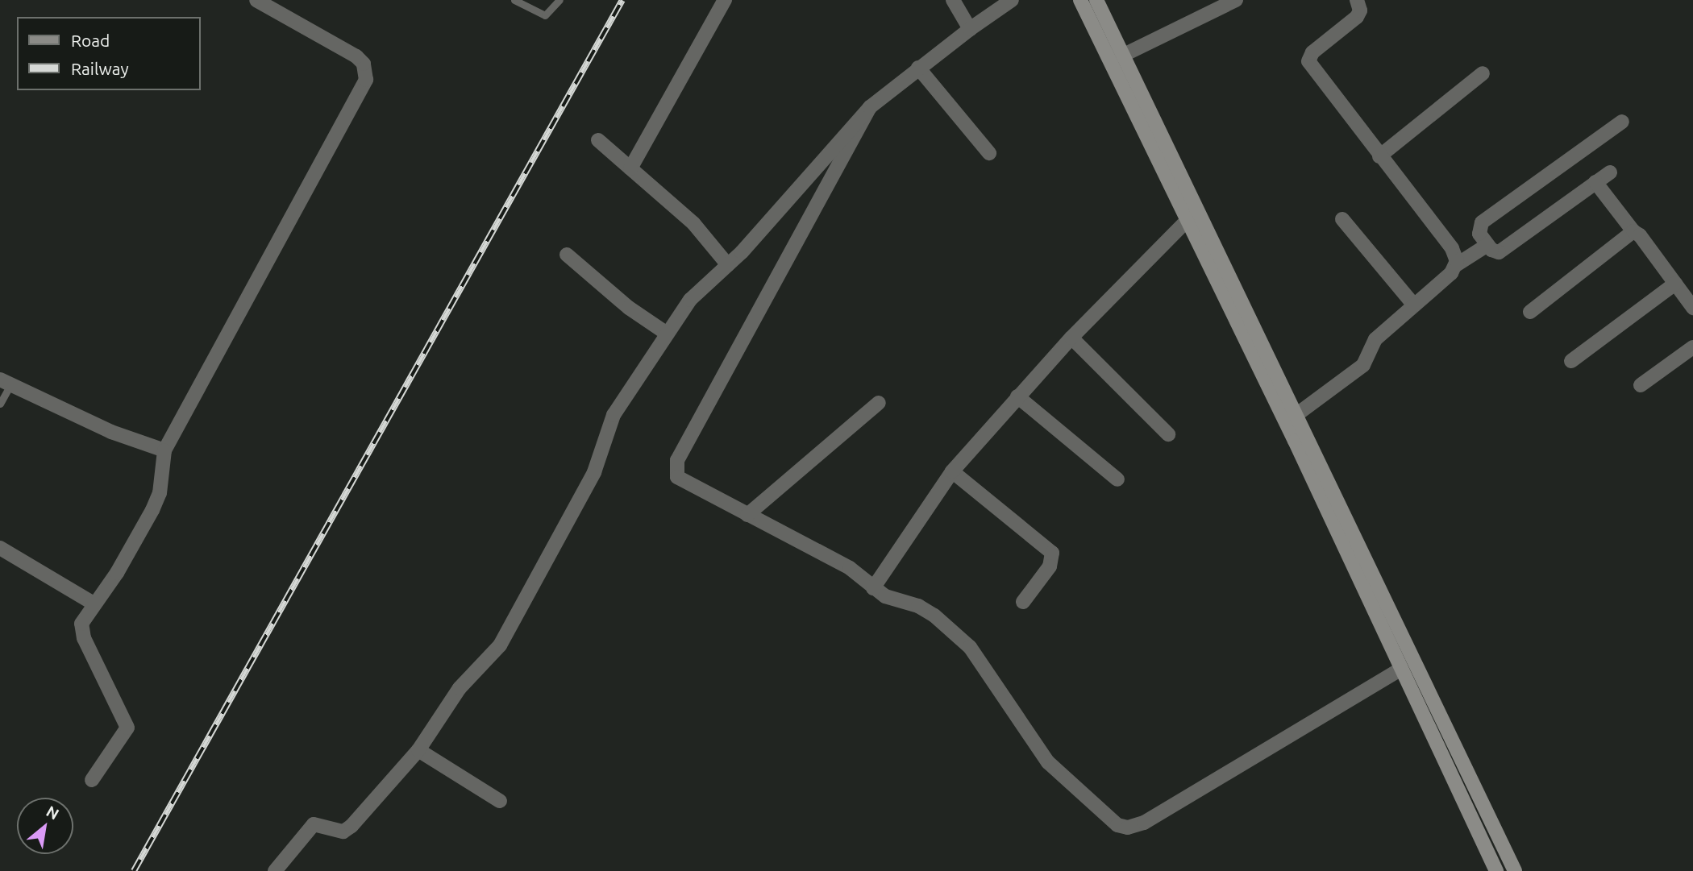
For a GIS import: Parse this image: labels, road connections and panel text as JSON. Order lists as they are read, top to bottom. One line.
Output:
{"legend":["Road","Railway"],"north":"top right"}
